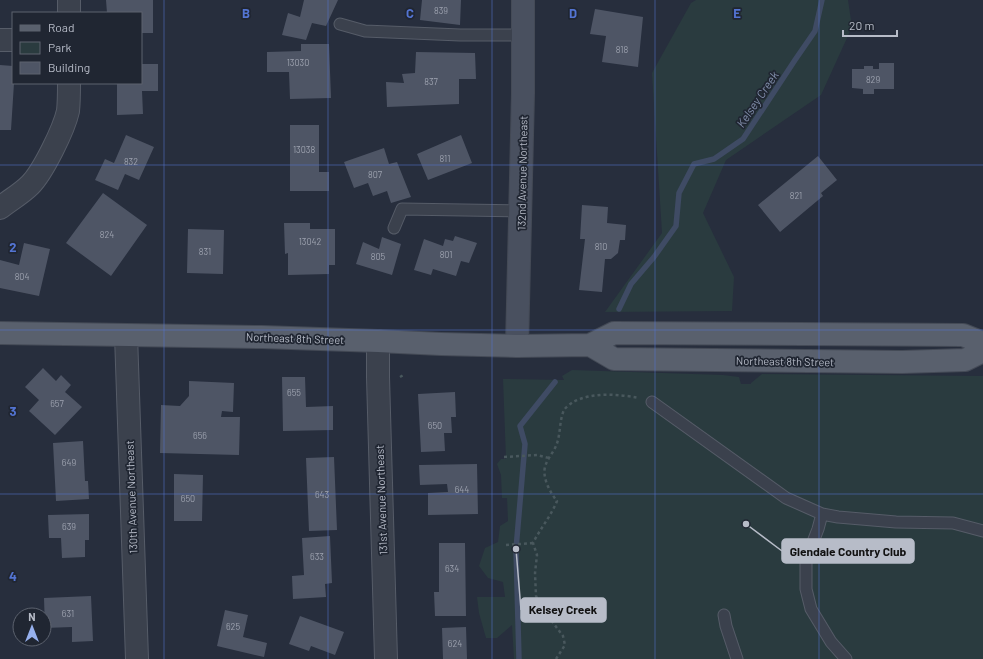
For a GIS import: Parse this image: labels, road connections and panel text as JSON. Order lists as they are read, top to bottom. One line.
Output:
{"streets":{"main road":["Northeast 8th Street"],"street":["132nd Avenue Northeast","130th Avenue Northeast","131st Avenue Northeast"]},"crossings":[["132nd Avenue Northeast","Northeast 8th Street"],["Northeast 8th Street","130th Avenue Northeast"],["Northeast 8th Street","131st Avenue Northeast"]],"water":["Kelsey Creek"],"places":["Glendale Country Club","Kelsey Creek"],"house_numbers":["839","818","13030","829","837","13038","811","832","807","821","824","13042","810","831","801","805","804","655","657","650","656","649","644","643","650","639","633","634","631","625","624"],"legend":["Road","Park","Building"],"scale_bar":"20 m","north":"top","grid":{"columns":["B","C","D","E"],"rows":["2","3","4"]}}
